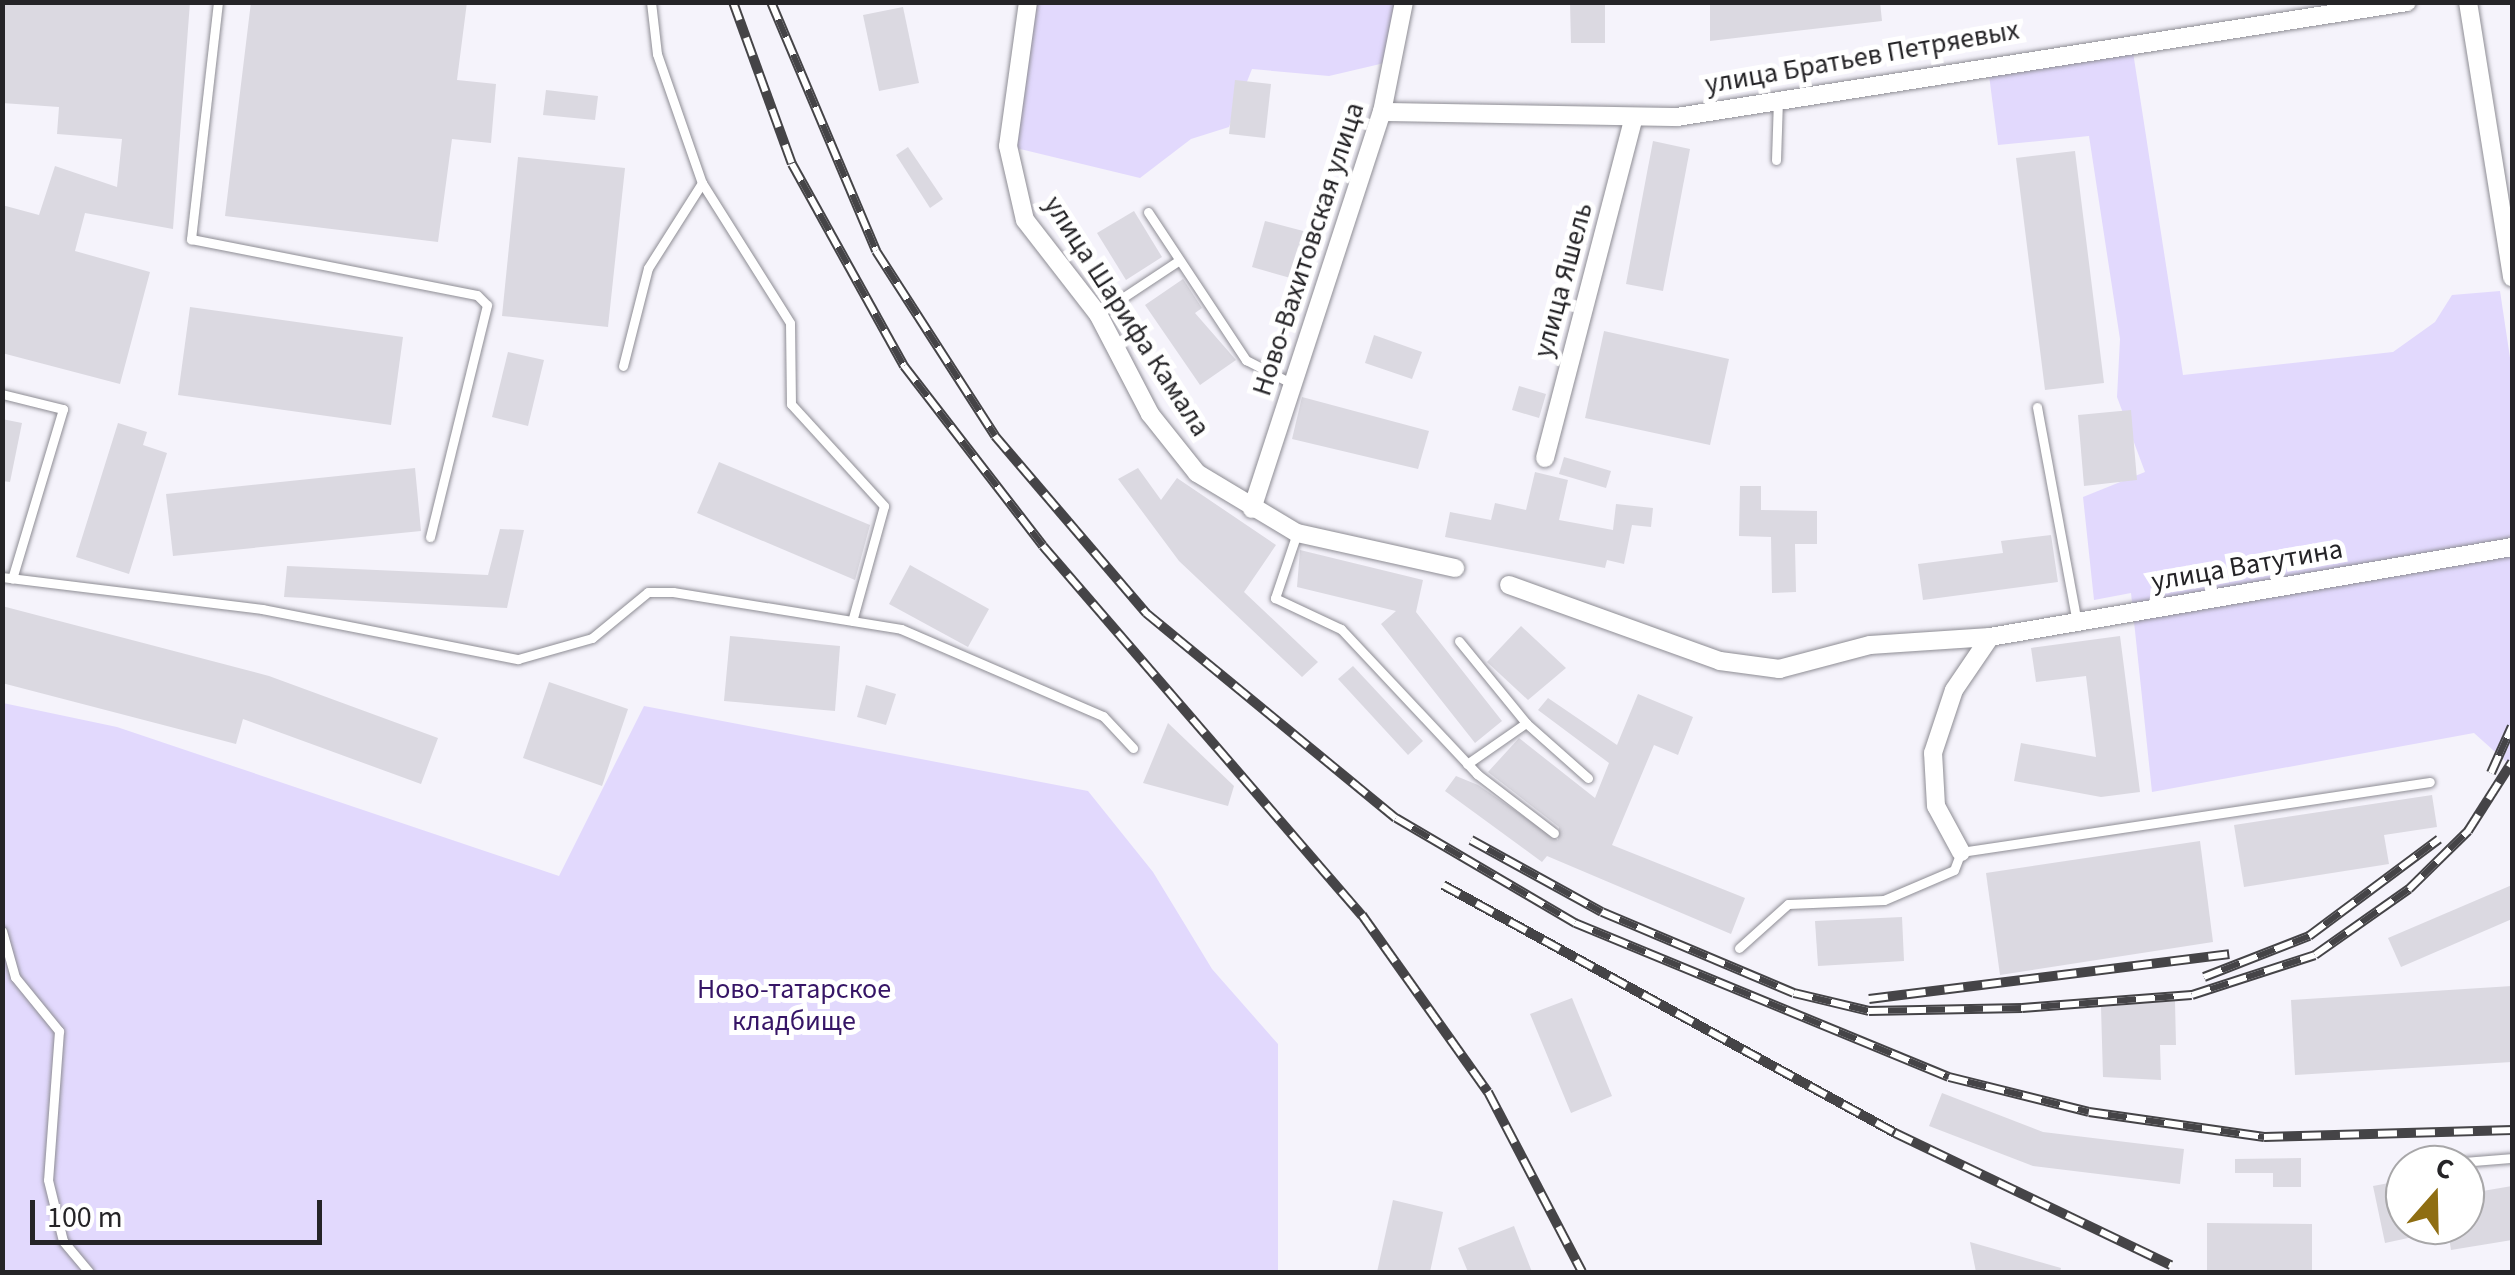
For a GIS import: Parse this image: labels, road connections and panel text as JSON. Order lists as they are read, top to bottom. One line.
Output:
{"streets":{"street":["улица Братьев Петряевых","Ново-Вахитовская улица","улица Яшель","улица Шарифа Камала","улица Ватутина"]},"crossings":[["улица Братьев Петряевых","Ново-Вахитовская улица"],["улица Братьев Петряевых","улица Яшель"],["Ново-Вахитовская улица","улица Шарифа Камала"]],"parks":["Ново-татарское кладбище"],"scale_bar":"100 m","north":"top"}
